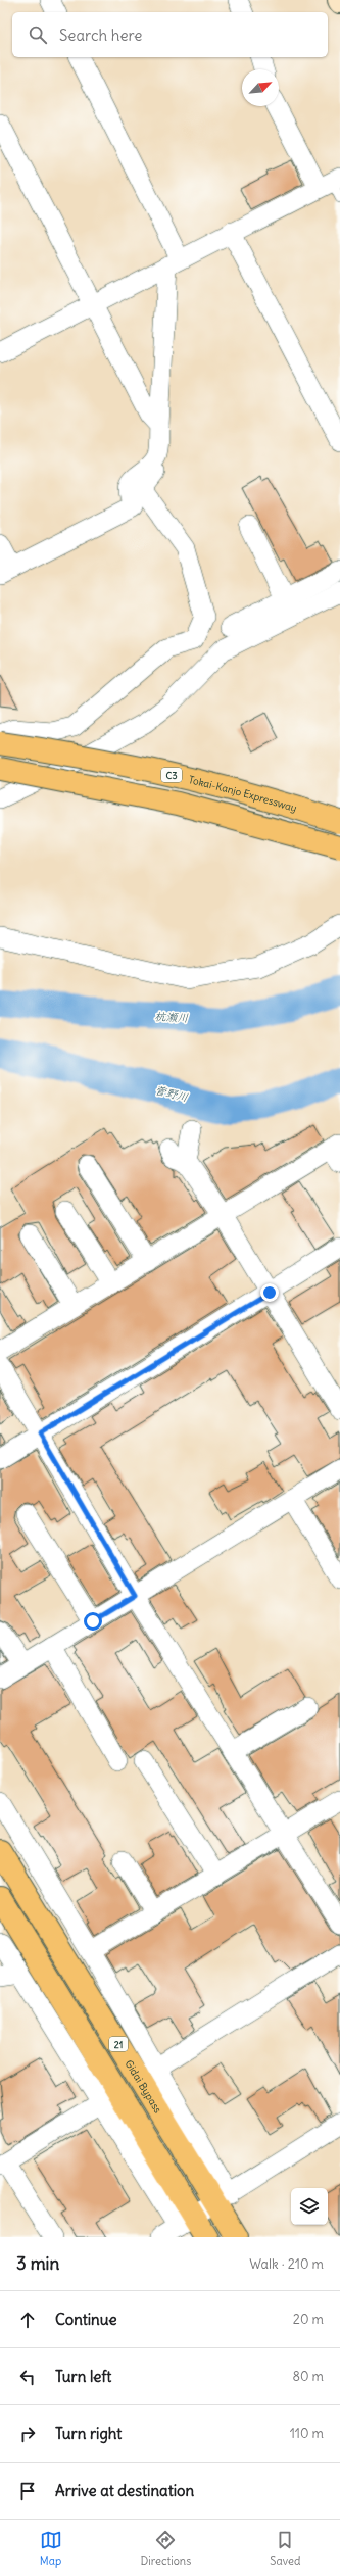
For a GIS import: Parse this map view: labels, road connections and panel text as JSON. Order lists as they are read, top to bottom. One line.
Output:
{"streets":{"highway":["C3","Tokai-Kanjo Expressway","21","Gidai Bypass"]},"water":["杭瀬川","菅野川"],"north":"top right","page":{"search":"Search here","heading":["3 min","Walk · 210 m"],"list":[["Continue","20 m"],["Turn left","80 m"],["Turn right","110 m"],"Arrive at destination"],"nav":["Map","Directions","Saved"]}}
